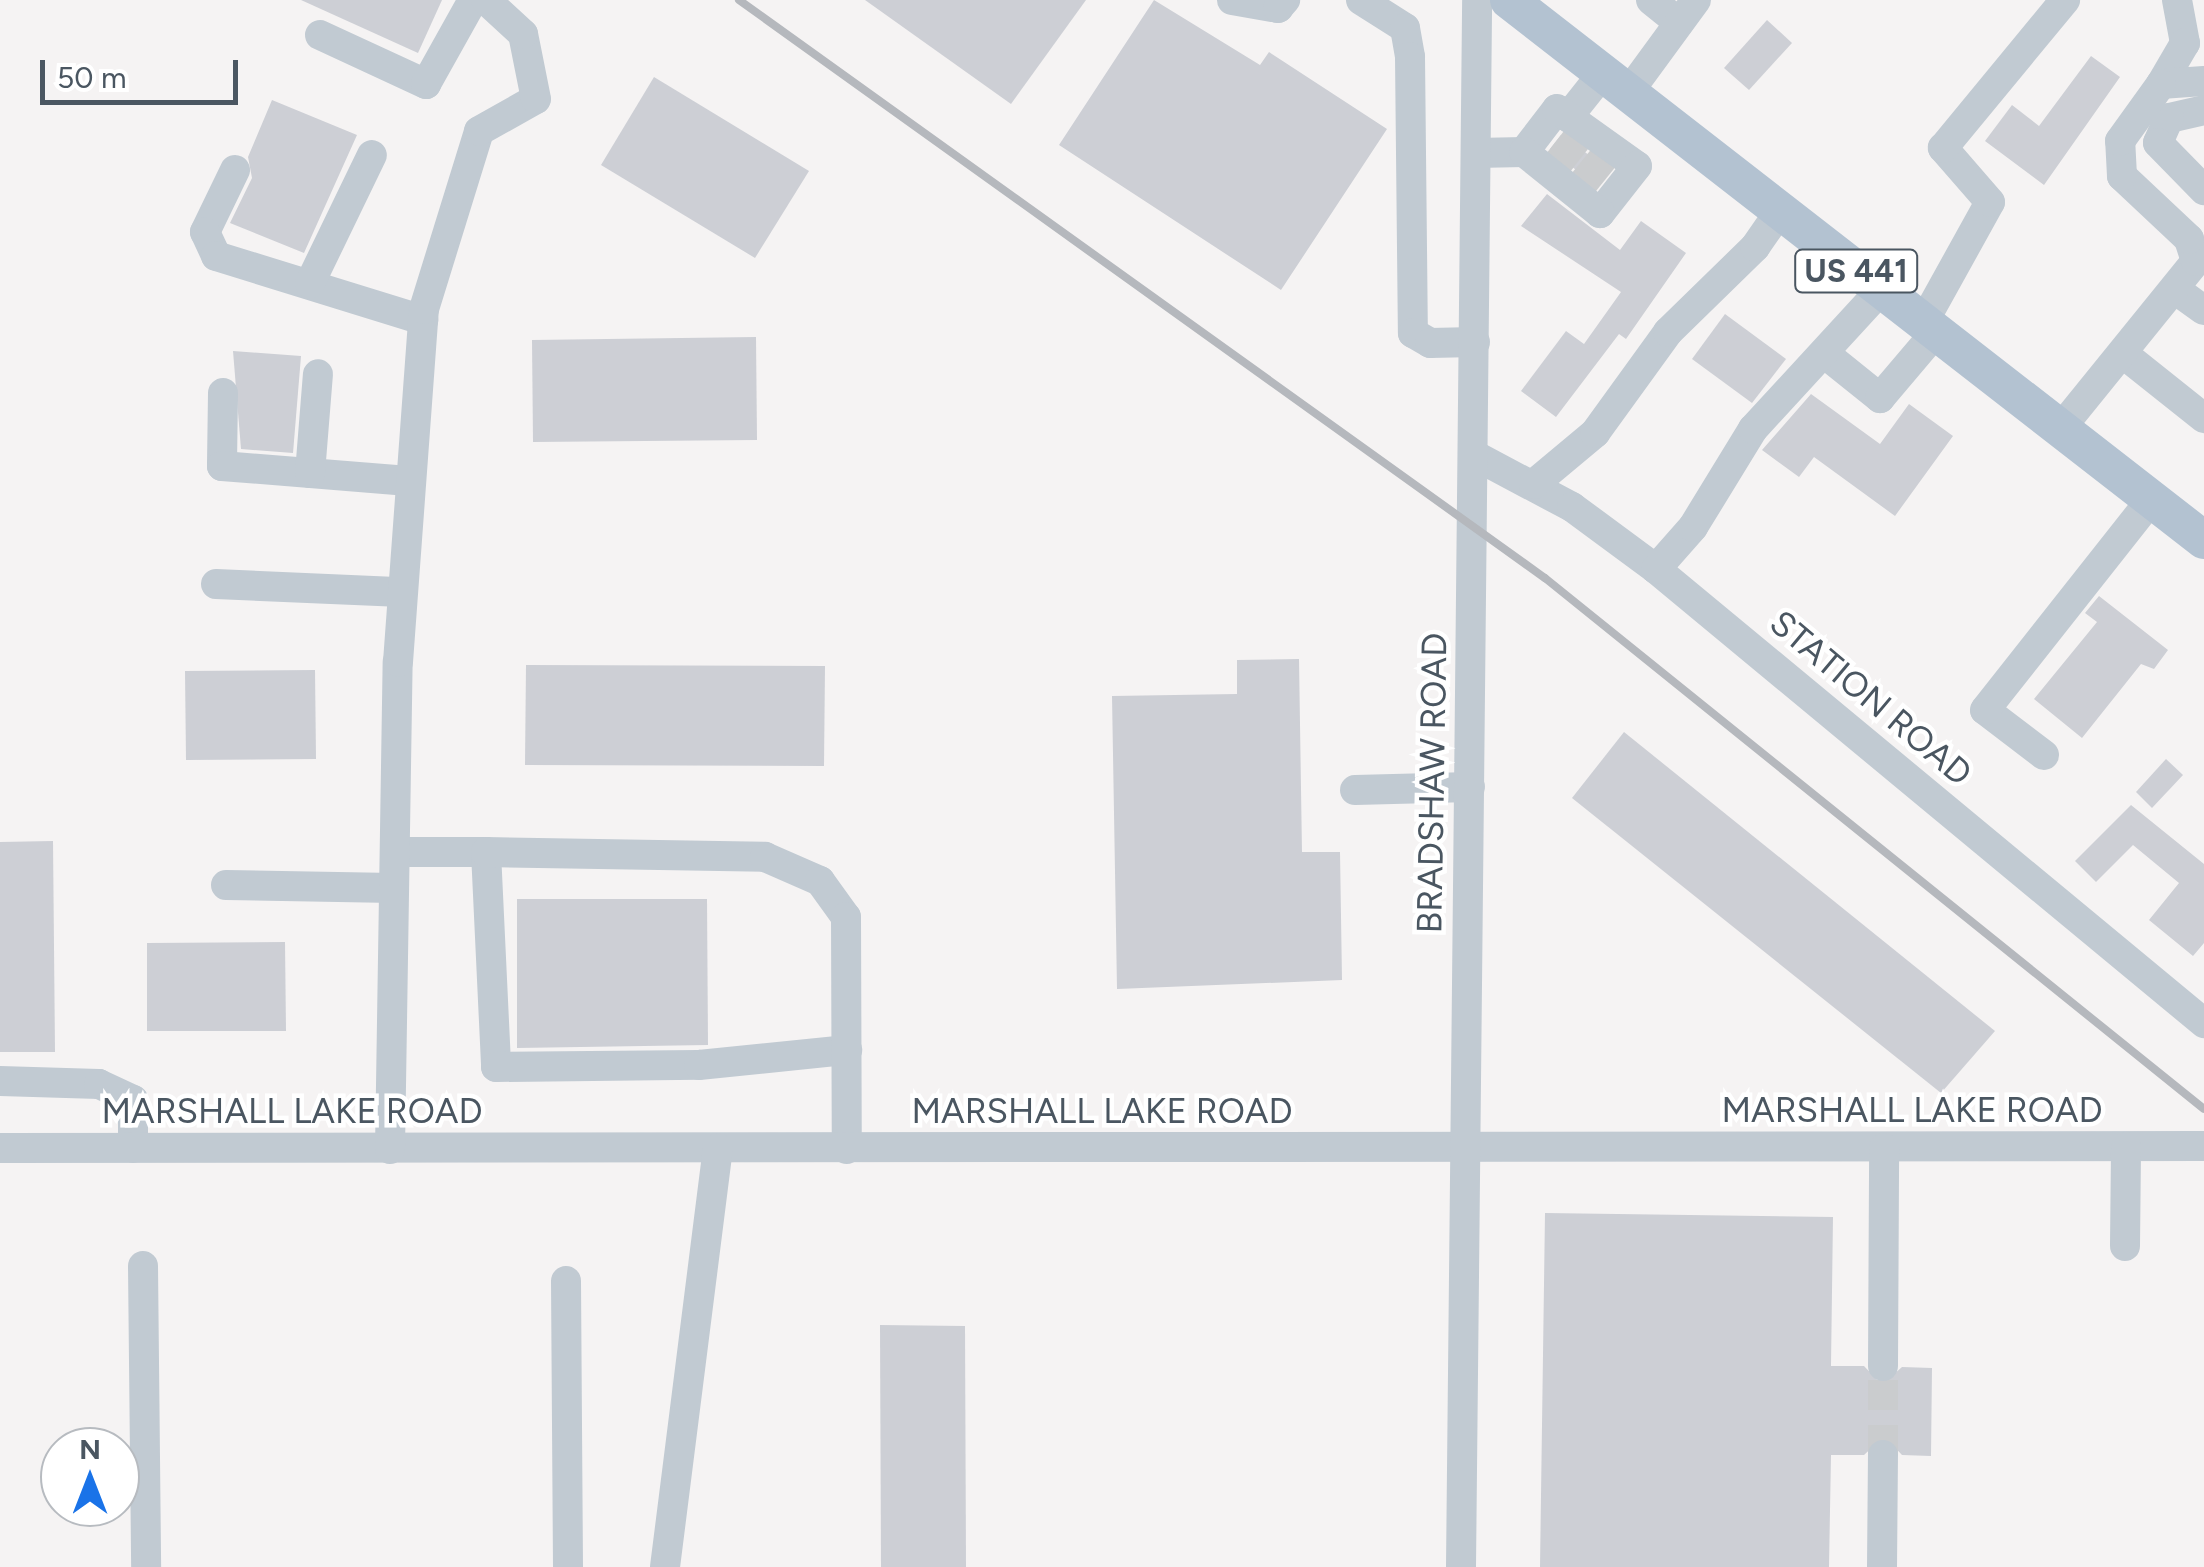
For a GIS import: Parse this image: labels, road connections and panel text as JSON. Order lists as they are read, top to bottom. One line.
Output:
{"streets":{"main road":["US 441"],"street":["STATION ROAD","BRADSHAW ROAD","MARSHALL LAKE ROAD"]},"crossings":[["STATION ROAD","BRADSHAW ROAD"],["BRADSHAW ROAD","MARSHALL LAKE ROAD"]],"scale_bar":"50 m","north":"top"}
